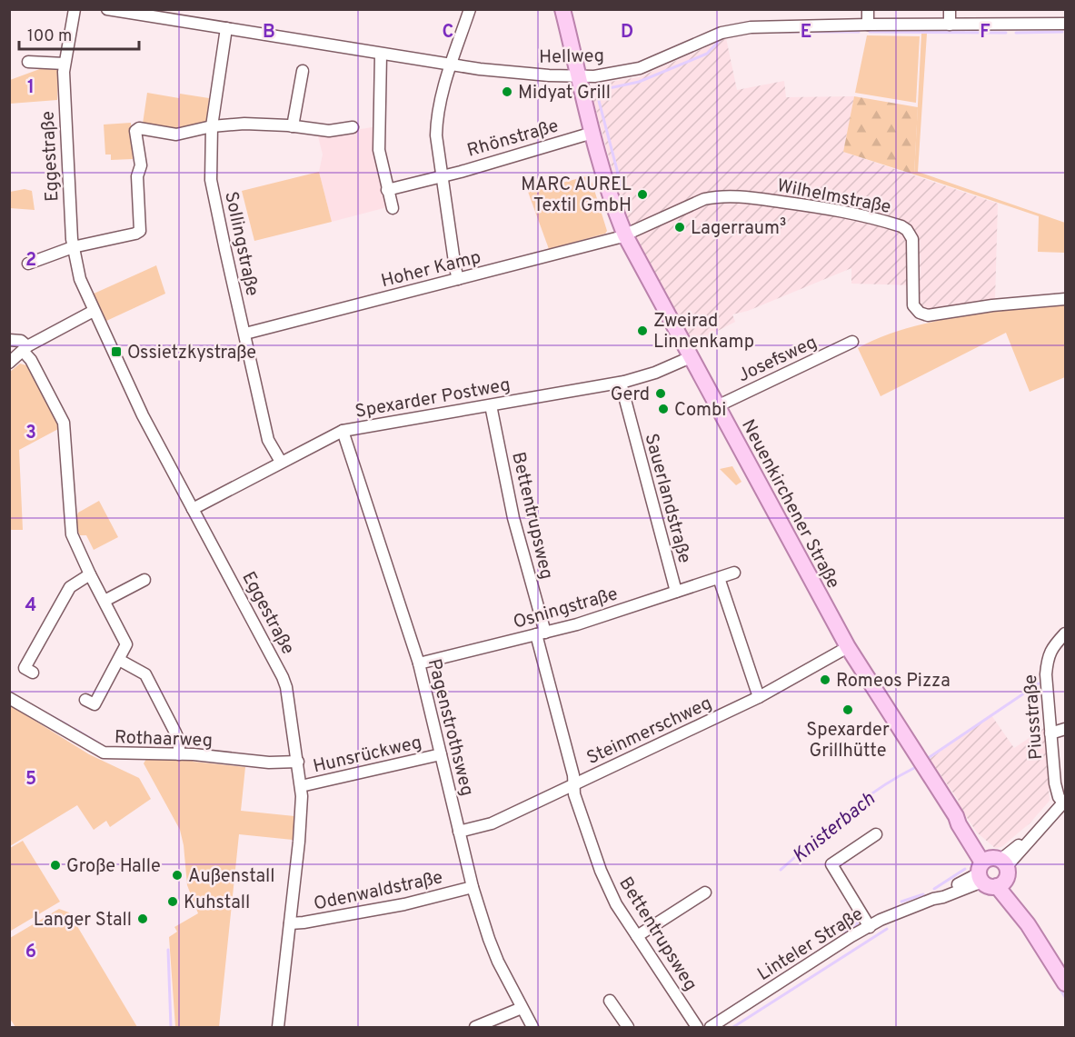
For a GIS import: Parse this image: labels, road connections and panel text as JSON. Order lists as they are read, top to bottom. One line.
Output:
{"streets":{"main road":["Neuenkirchener Straße"],"street":["Hellweg","Rhönstraße","Eggestraße","Wilhelmstraße","Sollingstraße","Hoher Kamp","Josefsweg","Spexarder Postweg","Sauerlandstraße","Bettentrupsweg","Osningstraße","Piusstraße","Pagenstrothsweg","Steinmerschweg","Rothaarweg","Hunsrückweg","Odenwaldstraße","Linteler Straße"]},"crossings":[["Hellweg","Sollingstraße"],["Hellweg","Neuenkirchener Straße"],["Rhönstraße","Neuenkirchener Straße"],["Eggestraße","Spexarder Postweg"],["Eggestraße","Rothaarweg"],["Eggestraße","Hunsrückweg"],["Eggestraße","Odenwaldstraße"],["Wilhelmstraße","Hoher Kamp"],["Wilhelmstraße","Neuenkirchener Straße"],["Sollingstraße","Hoher Kamp"],["Sollingstraße","Spexarder Postweg"],["Hoher Kamp","Neuenkirchener Straße"],["Josefsweg","Neuenkirchener Straße"],["Spexarder Postweg","Sauerlandstraße"],["Spexarder Postweg","Neuenkirchener Straße"],["Spexarder Postweg","Bettentrupsweg"],["Spexarder Postweg","Pagenstrothsweg"],["Sauerlandstraße","Osningstraße"],["Neuenkirchener Straße","Steinmerschweg"],["Neuenkirchener Straße","Linteler Straße"],["Bettentrupsweg","Osningstraße"],["Bettentrupsweg","Steinmerschweg"],["Osningstraße","Pagenstrothsweg"],["Piusstraße","Linteler Straße"],["Pagenstrothsweg","Steinmerschweg"],["Pagenstrothsweg","Hunsrückweg"],["Pagenstrothsweg","Odenwaldstraße"]],"water":["Knisterbach"],"places":{"other":["Midyat Grill","MARC AUREL Textil GmbH","Lagerraum³","Zweirad Linnenkamp","Gerd","Combi","Romeos Pizza","Spexarder Grillhütte","Große Halle","Außenstall","Kuhstall","Langer Stall"],"transit":["Ossietzkystraße"]},"scale_bar":"100 m","grid":{"columns":["B","C","D","E","F"],"rows":["1","2","3","4","5","6"]}}
